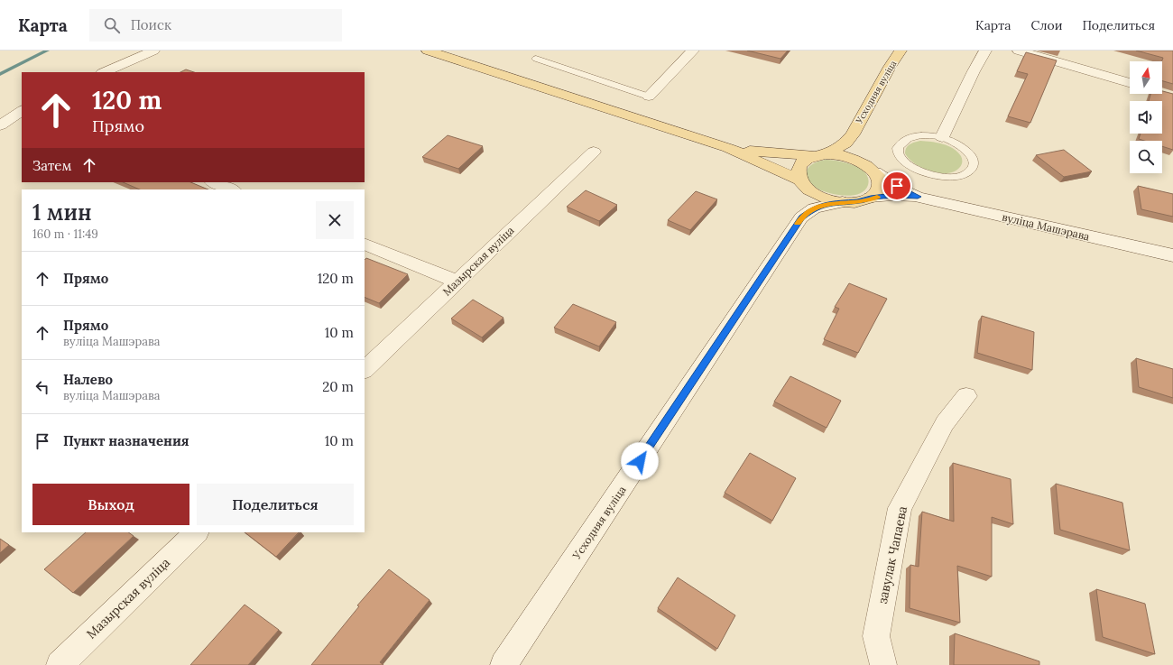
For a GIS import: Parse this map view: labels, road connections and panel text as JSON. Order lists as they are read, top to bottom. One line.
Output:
{"streets":{"main road":["Усходняя вуліца"],"street":["вуліца Машэрава","Мазырская вуліца","завулак Чапаева"]},"crossings":[["Усходняя вуліца","вуліца Машэрава"]],"north":"top","page":{"header":"Карта","search":"Поиск","nav":["Карта","Слои","Поделиться"],"turn":["120 m","Прямо"],"then":"Затем","heading":["1 мин","160 m · 11:49"],"list":[{"name":"Прямо","value":"120 m"},{"name":"Прямо","note":"вуліца Машэрава","value":"10 m"},{"name":"Налево","note":"вуліца Машэрава","value":"20 m"},{"name":"Пункт назначения","value":"10 m"}],"buttons":["Выход","Поделиться"]}}
